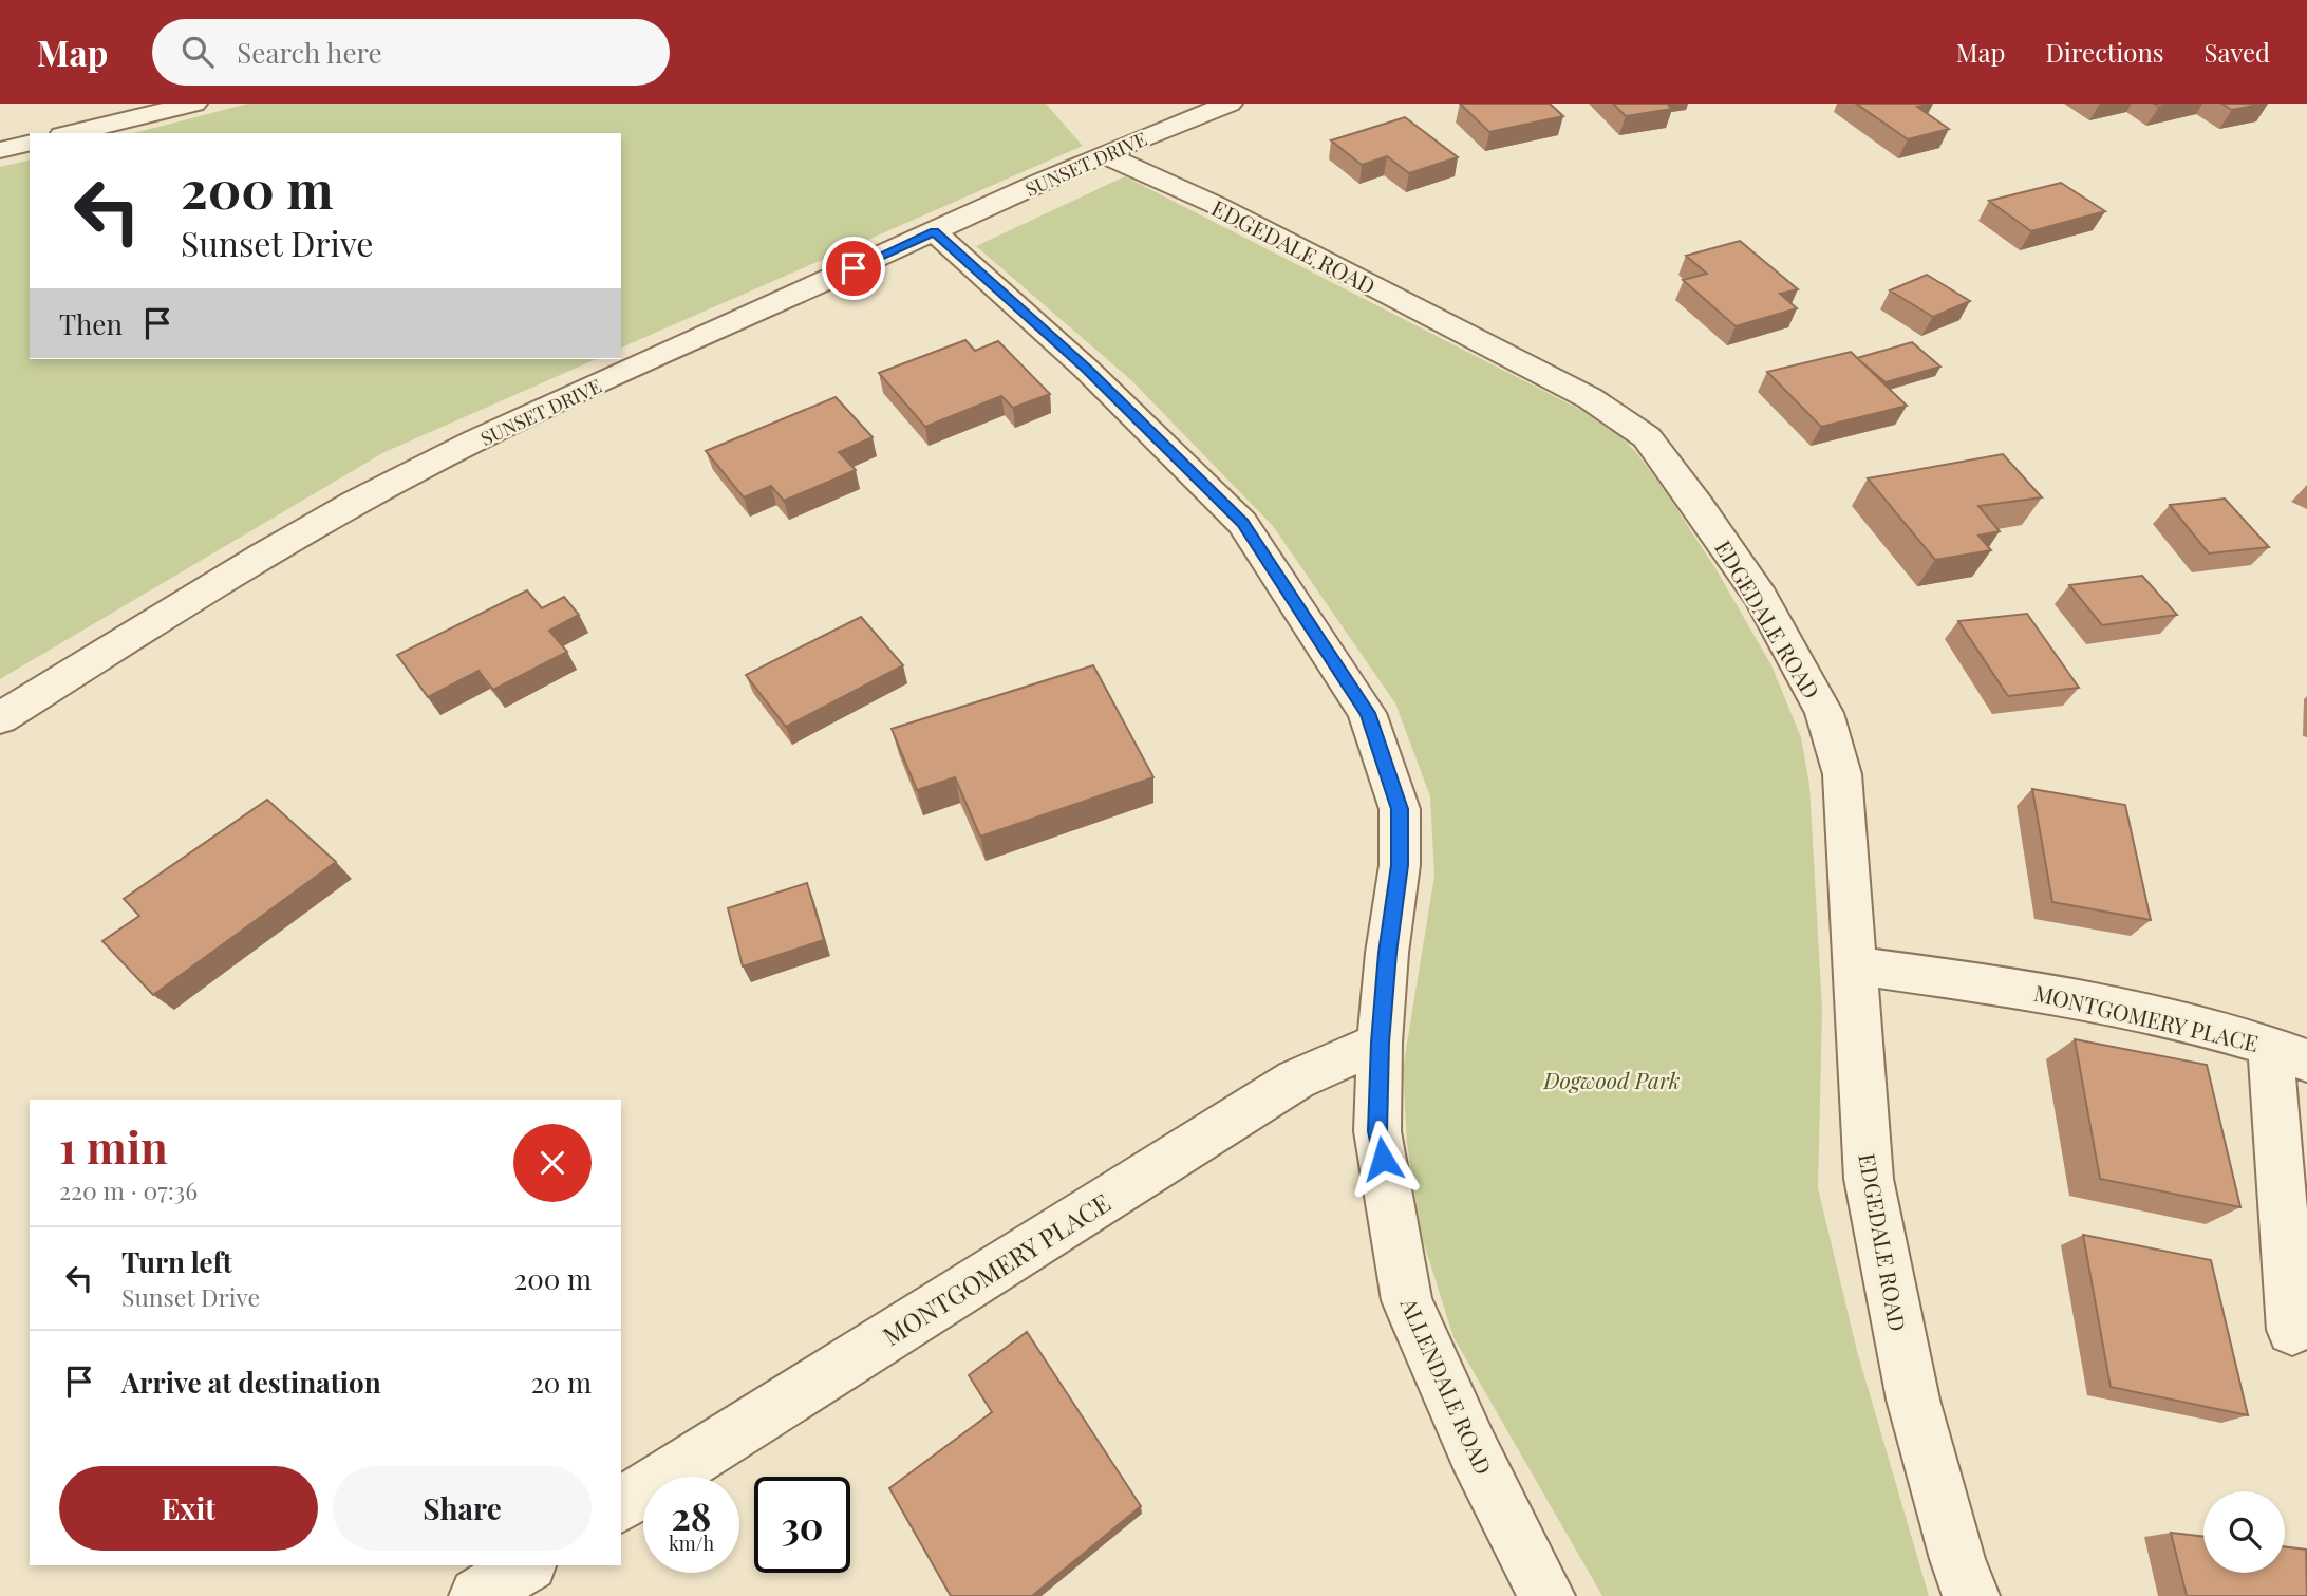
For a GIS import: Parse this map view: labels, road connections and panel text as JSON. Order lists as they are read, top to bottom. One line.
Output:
{"streets":{"street":["SUNSET DRIVE","EDGEDALE ROAD","MONTGOMERY PLACE","ALLENDALE ROAD"]},"crossings":[["SUNSET DRIVE","EDGEDALE ROAD"],["SUNSET DRIVE","ALLENDALE ROAD"],["EDGEDALE ROAD","MONTGOMERY PLACE"],["MONTGOMERY PLACE","ALLENDALE ROAD"]],"parks":["Dogwood Park"],"page":{"header":"Map","search":"Search here","nav":["Map","Directions","Saved"],"turn":["200 m","Sunset Drive"],"then":"Then","heading":["1 min","220 m · 07:36"],"list":[{"name":"Turn left","note":"Sunset Drive","value":"200 m"},{"name":"Arrive at destination","value":"20 m"}],"buttons":["Exit","Share"],"speed":"28 km/h","limit":"30"}}
